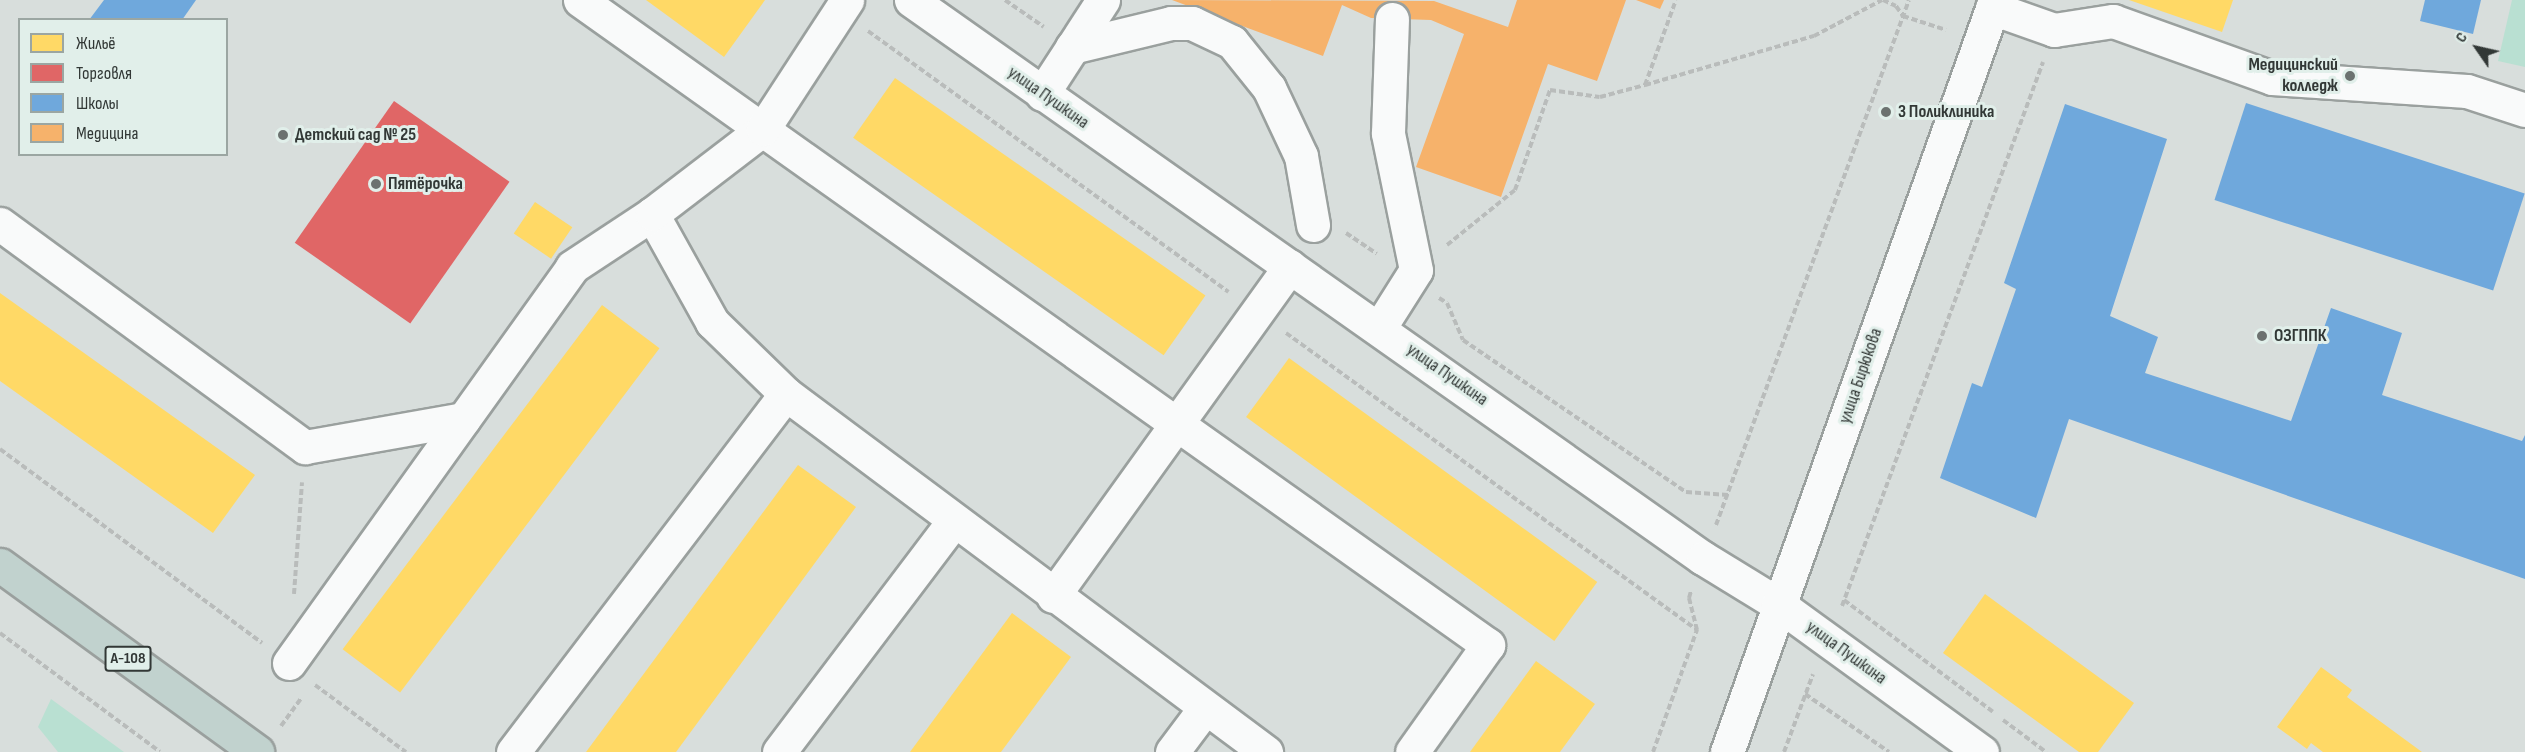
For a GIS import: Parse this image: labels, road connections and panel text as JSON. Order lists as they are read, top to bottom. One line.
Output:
{"streets":{"highway":["А-108"],"street":["улица Пушкина","улица Бирюкова"]},"crossings":[["улица Пушкина","улица Бирюкова"]],"places":["Медицинский колледж","3 Поликлиника","Детский сад № 25","Пятёрочка","ОЗГППК"],"legend":["Жильё","Торговля","Школы","Медицина"],"north":"top left"}
